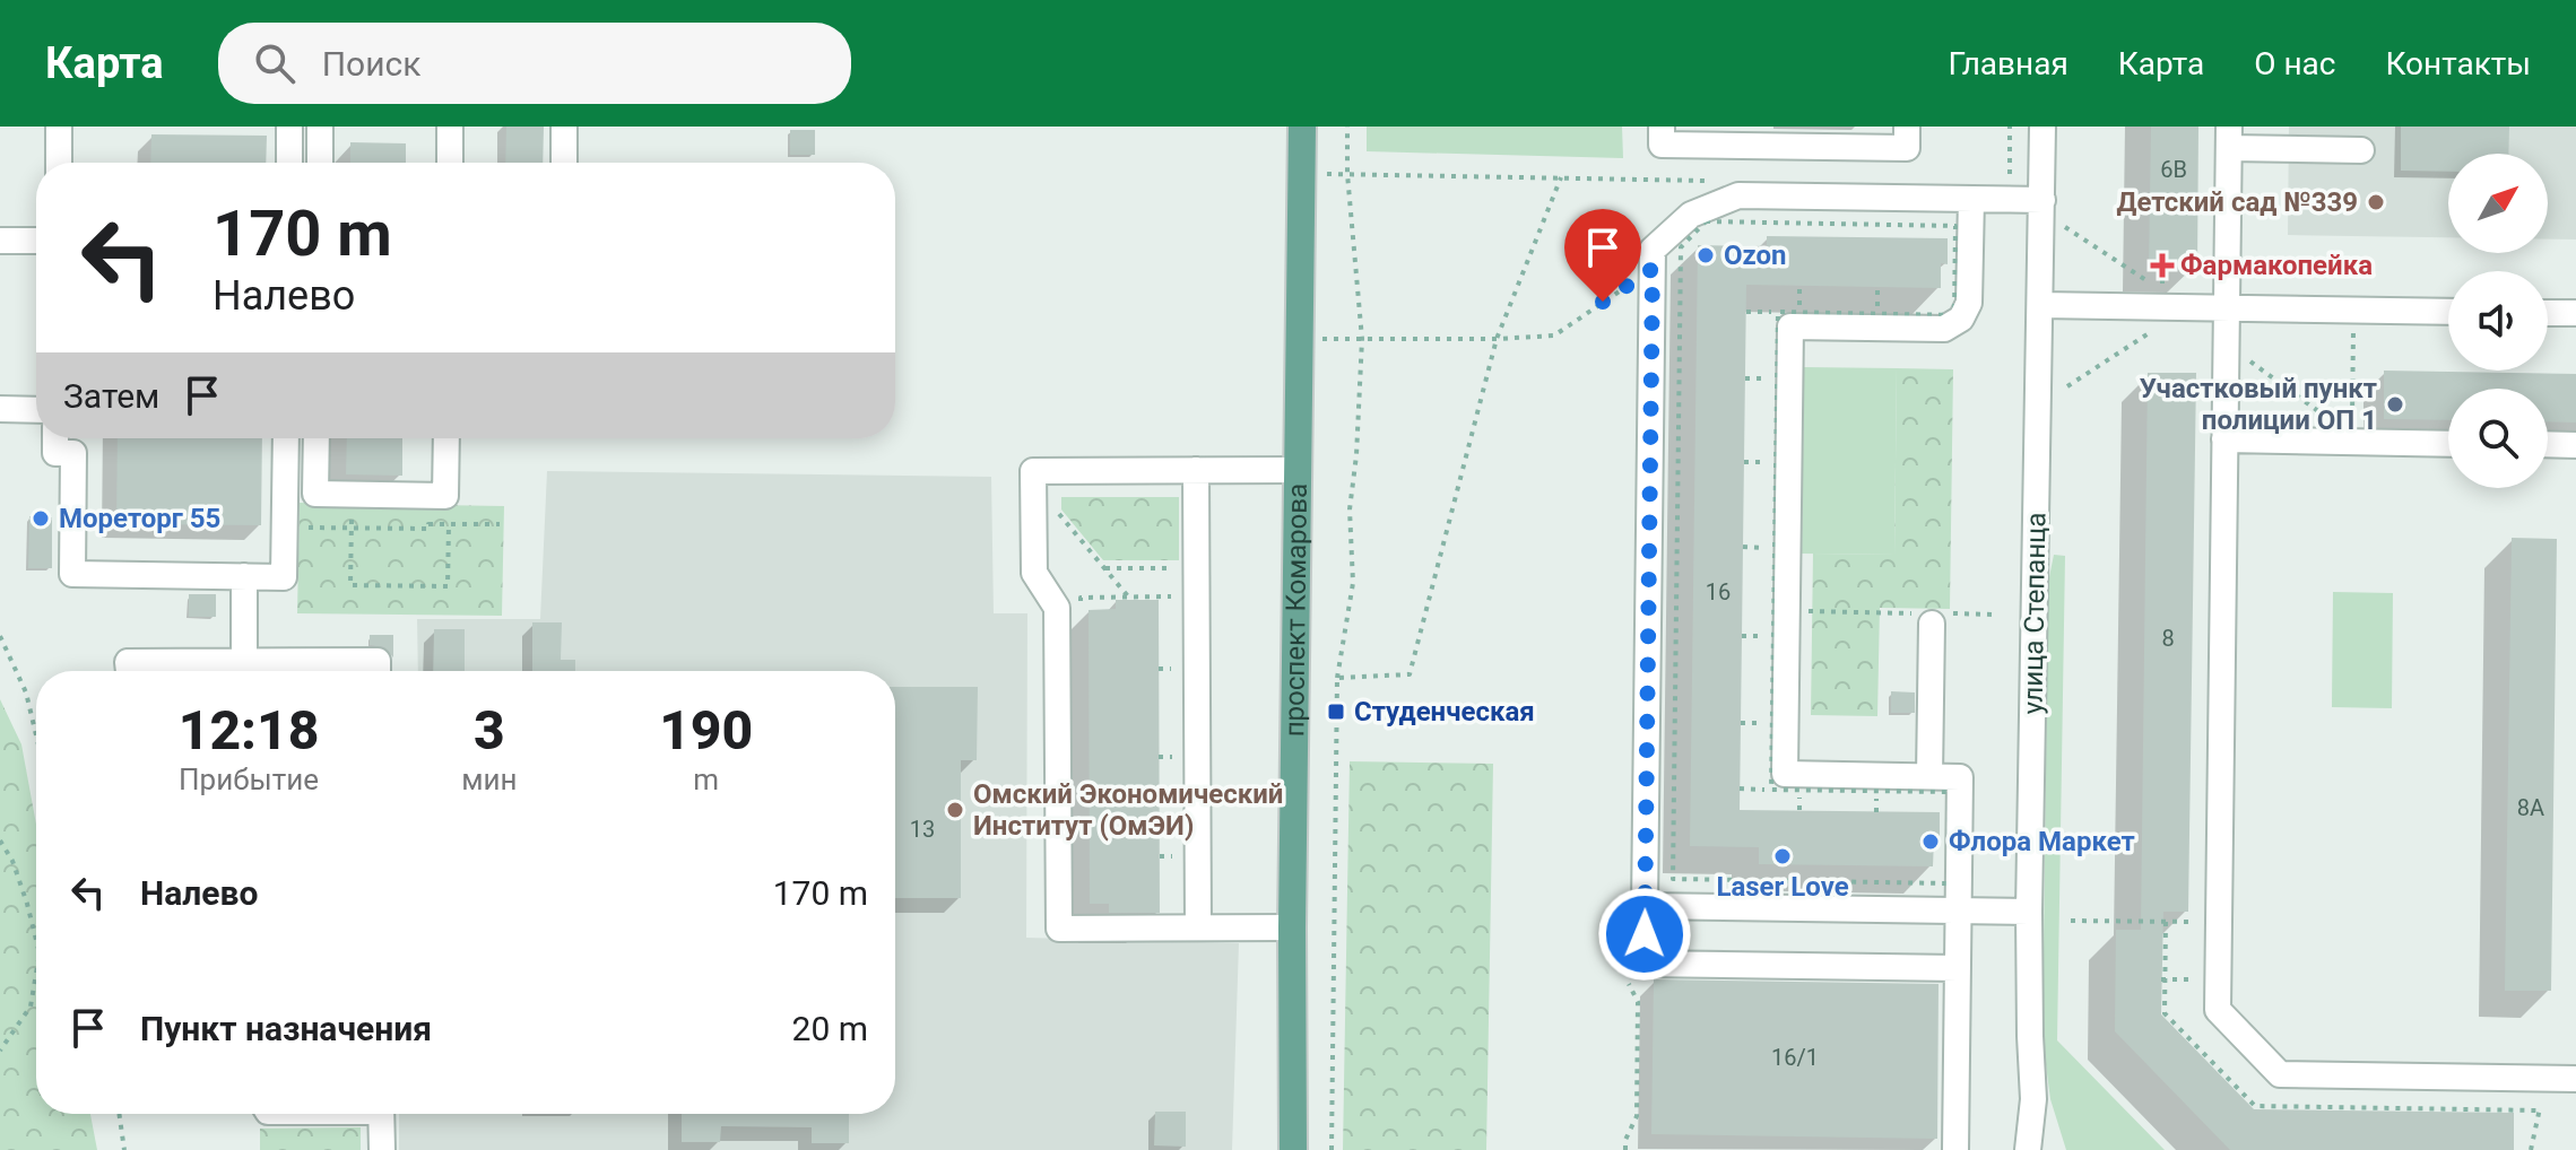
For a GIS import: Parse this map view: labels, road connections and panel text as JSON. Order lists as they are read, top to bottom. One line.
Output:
{"streets":{"main road":["проспект Комарова"],"street":["улица Степанца"]},"places":{"other":["Детский сад №339","Ozon","Участковый пункт полиции ОП 1","Мореторг 55","Омский Экономический Институт (ОмЭИ)","Флора Маркет","Laser Love"],"health":["Фармакопейка"],"transit":["Студенческая"]},"house_numbers":["6В","16","8","8А","13","16/1"],"north":"top right","page":{"header":"Карта","search":"Поиск","nav":["Главная","Карта","О нас","Контакты"],"turn":["170 m","Налево"],"then":"Затем","eta":["12:18","Прибытие","3","мин","190","m"],"list":[{"name":"Налево","value":"170 m"},{"name":"Пункт назначения","value":"20 m"}]}}
